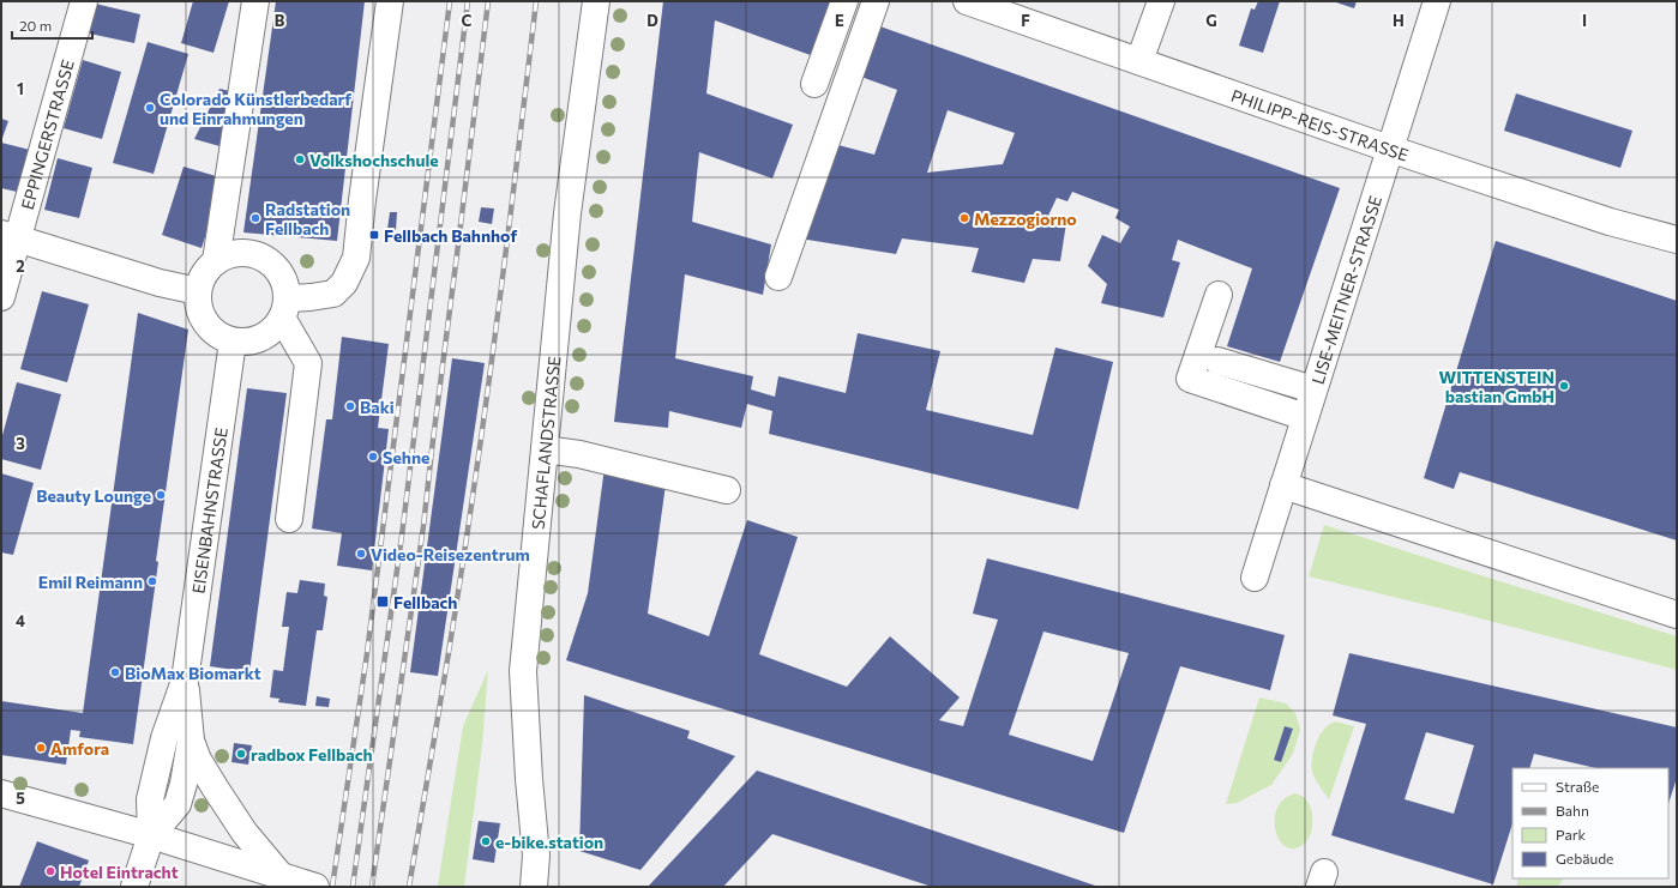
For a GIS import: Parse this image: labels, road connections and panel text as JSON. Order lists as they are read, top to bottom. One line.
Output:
{"streets":{"street":["PHILIPP-REIS-STRASSE","EPPINGERSTRASSE","LISE-MEITNER-STRASSE","SCHAFLANDSTRASSE","EISENBAHNSTRASSE"]},"crossings":[["PHILIPP-REIS-STRASSE","LISE-MEITNER-STRASSE"]],"places":{"other":["Colorado Künstlerbedarf und Einrahmungen","Volkshochschule","Radstation Fellbach","Mezzogiorno","WITTENSTEIN bastian GmbH","Baki","Sehne","Beauty Lounge","Video-Reisezentrum","Emil Reimann","BioMax Biomarkt","Amfora","radbox Fellbach","e-bike.station","Hotel Eintracht"],"transit":["Fellbach Bahnhof","Fellbach"]},"legend":["Straße","Bahn","Park","Gebäude"],"scale_bar":"20 m","grid":{"columns":["B","C","D","E","F","G","H","I"],"rows":["1","2","3","4","5"]}}
